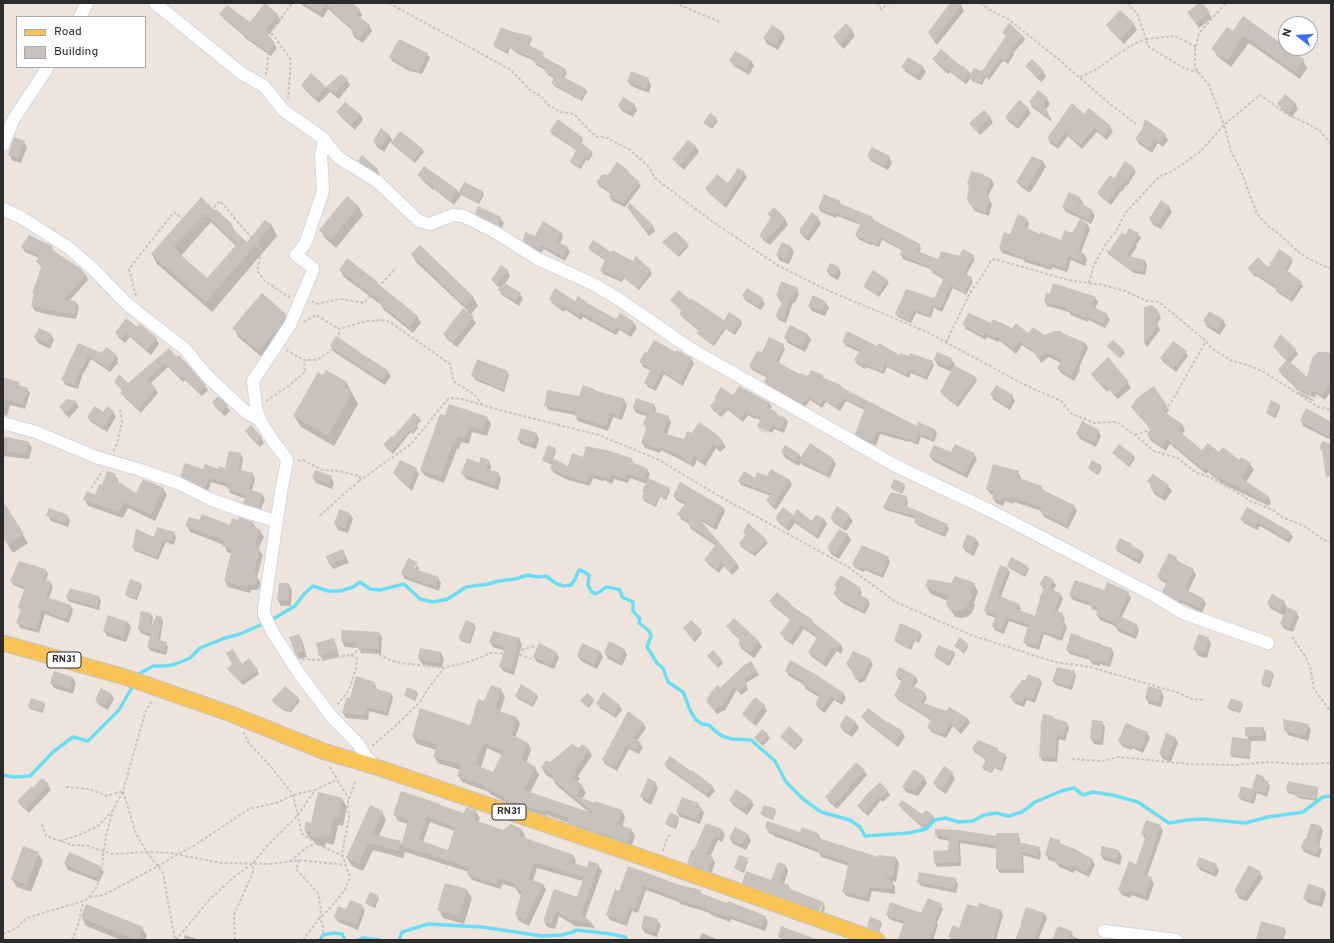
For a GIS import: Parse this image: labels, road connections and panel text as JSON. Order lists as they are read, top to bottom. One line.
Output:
{"streets":{"main road":["RN31"]},"legend":["Road","Building"],"north":"left"}
